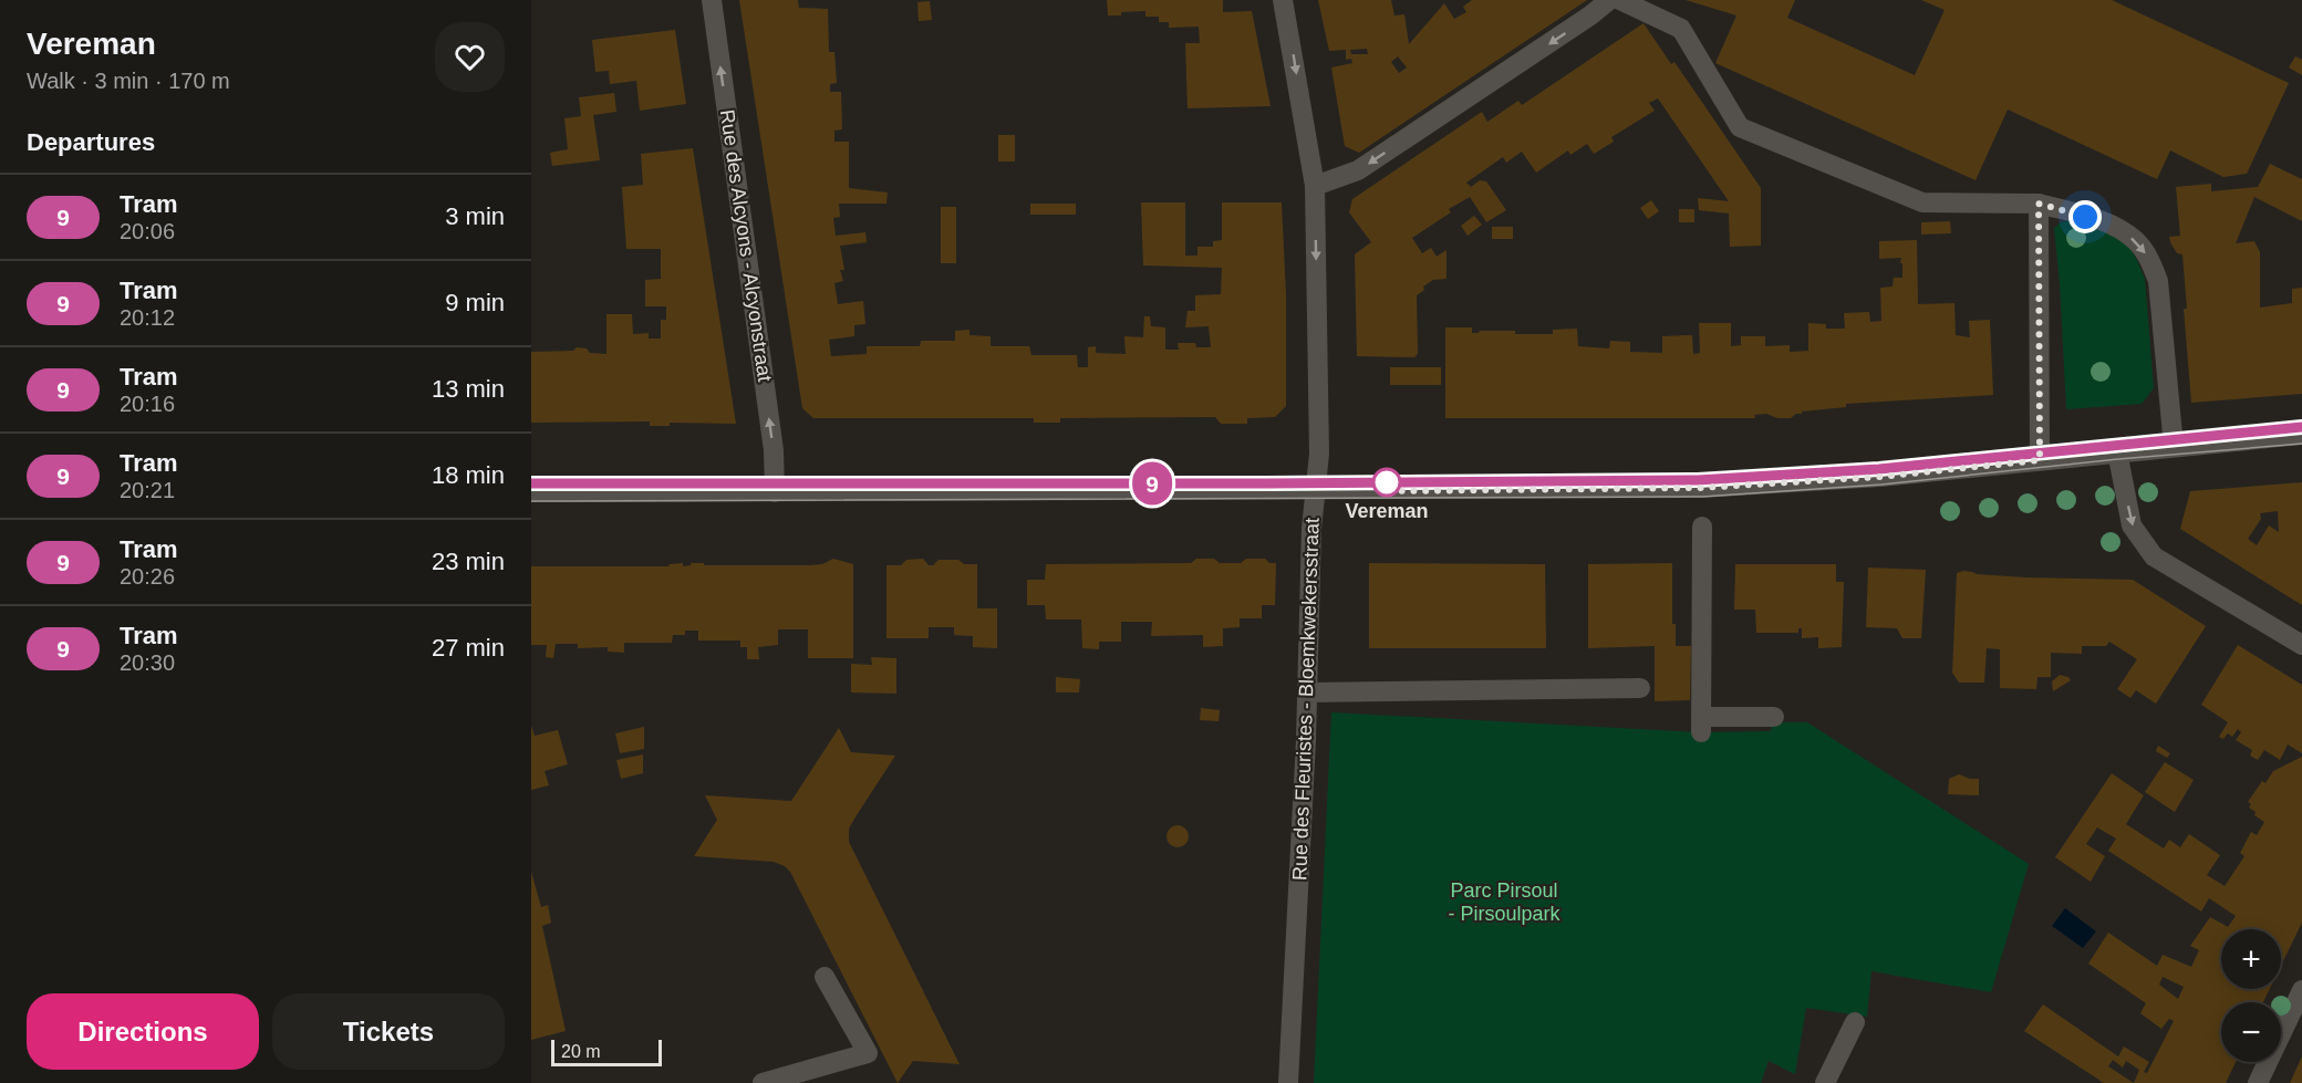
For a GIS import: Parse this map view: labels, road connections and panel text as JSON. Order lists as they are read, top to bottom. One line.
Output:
{"streets":{"street":["Rue des Alcyons - Alcyonstraat","Rue des Fleuristes - Bloemkwekersstraat"]},"one_way":["Rue des Alcyons - Alcyonstraat","Rue des Fleuristes - Bloemkwekersstraat"],"parks":["Parc Pirsoul - Pirsoulpark"],"places":["Vereman"],"lines":["tram line 9"],"scale_bar":"20 m","page":{"heading":[["Vereman","Walk · 3 min · 170 m"],"Departures"],"on_map":"9","list":[{"mark":"9","name":"Tram","note":"20:06","value":"3 min"},{"mark":"9","name":"Tram","note":"20:12","value":"9 min"},{"mark":"9","name":"Tram","note":"20:16","value":"13 min"},{"mark":"9","name":"Tram","note":"20:21","value":"18 min"},{"mark":"9","name":"Tram","note":"20:26","value":"23 min"},{"mark":"9","name":"Tram","note":"20:30","value":"27 min"}],"map_buttons":["+","−"],"buttons":["Directions","Tickets"],"scale":"20 m"}}
